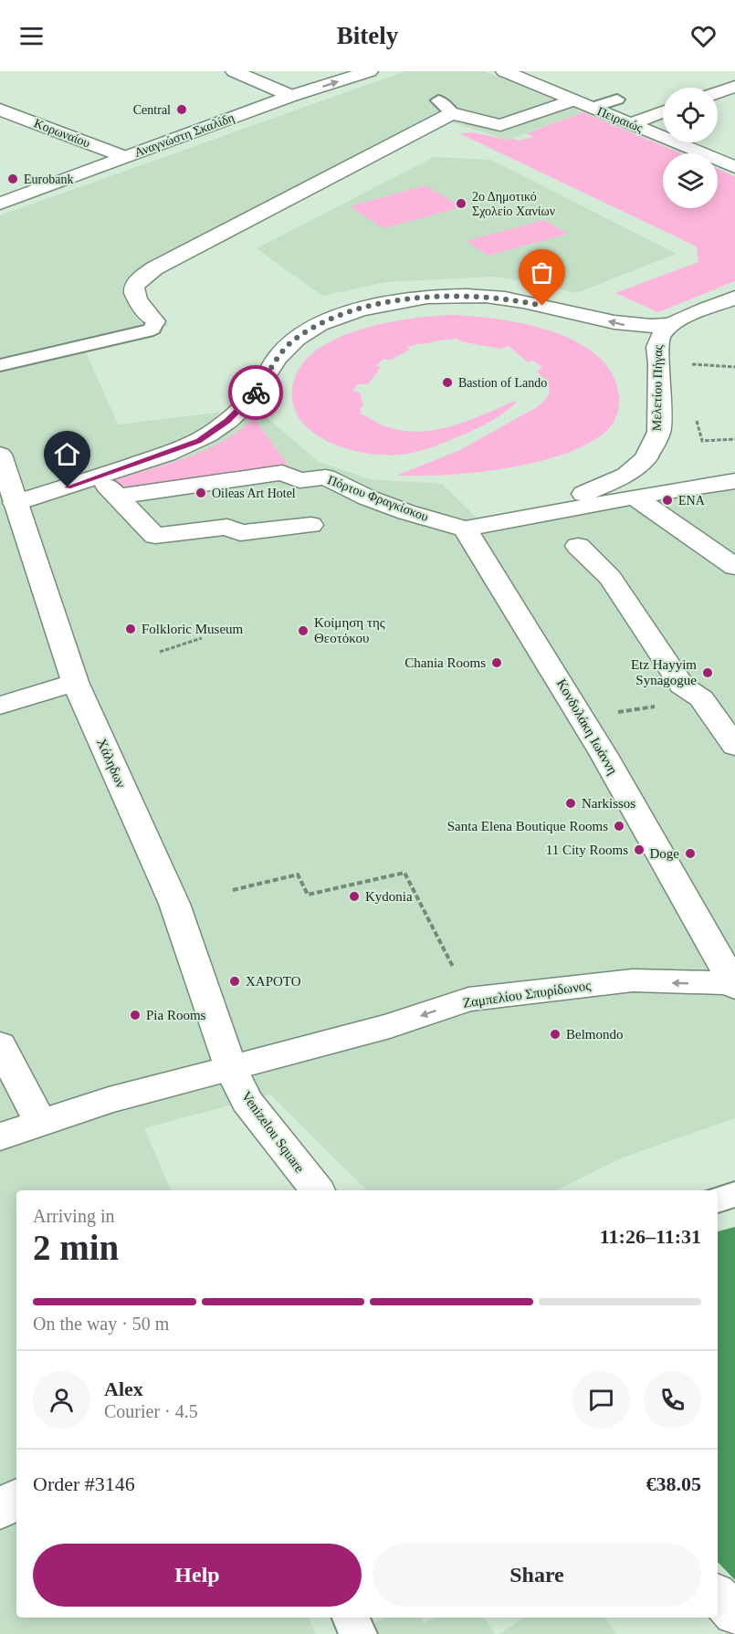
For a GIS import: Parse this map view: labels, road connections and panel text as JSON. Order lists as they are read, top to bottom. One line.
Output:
{"streets":{"street":["Πειραιώς","Κορωναίου","Αναγνώστη Σκαλίδη","Μελετίου Πήγας","Πόρτου Φραγκίσκου","Κονδυλάκη Ιωάννη","Χάληδων","Ζαμπελίου Σπυρίδωνος","Venizelou Square"]},"crossings":[["Κορωναίου","Αναγνώστη Σκαλίδη"],["Μελετίου Πήγας","Πόρτου Φραγκίσκου"],["Πόρτου Φραγκίσκου","Κονδυλάκη Ιωάννη"],["Κονδυλάκη Ιωάννη","Ζαμπελίου Σπυρίδωνος"],["Χάληδων","Ζαμπελίου Σπυρίδωνος"],["Χάληδων","Venizelou Square"],["Ζαμπελίου Σπυρίδωνος","Venizelou Square"]],"one_way":["Ζαμπελίου Σπυρίδωνος"],"places":["Central","Eurobank","2ο Δημοτικό Σχολείο Χανίων","Bastion of Lando","Oileas Art Hotel","ENA","Folkloric Museum","Κοίμηση της Θεοτόκου","Chania Rooms","Etz Hayyim Synagogue","Narkissos","Santa Elena Boutique Rooms","11 City Rooms","Doge","Kydonia","ΧΑΡΟΤΟ","Pia Rooms","Belmondo"],"page":{"header":"Bitely","heading":["2 min","Arriving in","11:26–11:31"],"panel":["Alex","Courier · 4.5","Order #3146","€38.05"],"bar":"On the way · 50 m","buttons":["Help","Share"]}}
